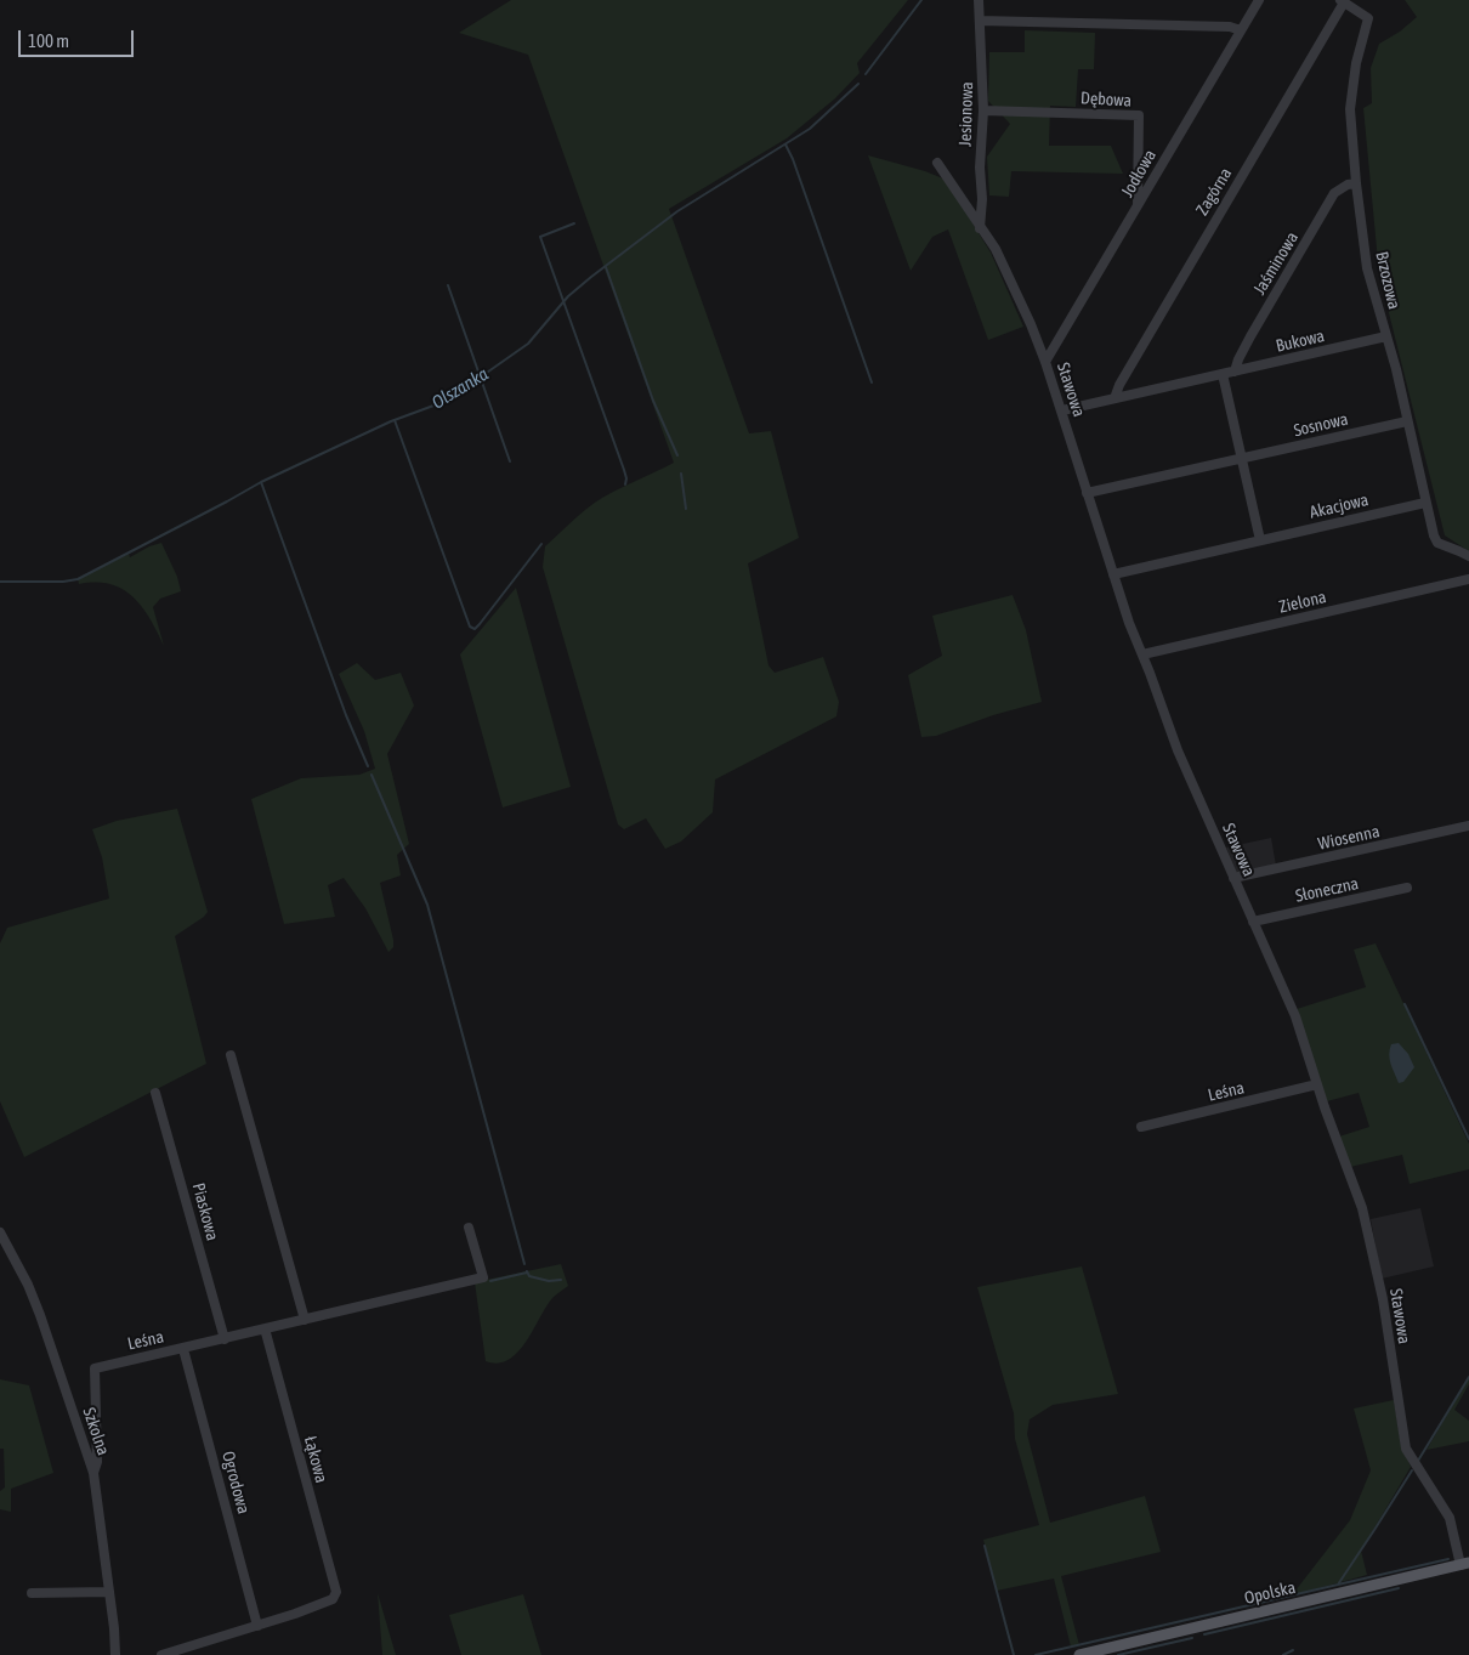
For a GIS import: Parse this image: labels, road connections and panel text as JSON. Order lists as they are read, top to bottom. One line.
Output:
{"streets":{"main road":["Opolska"],"street":["Dębowa","Jesionowa","Jodłowa","Zagórna","Jaśminowa","Brzozowa","Bukowa","Stawowa","Sosnowa","Akacjowa","Zielona","Wiosenna","Słoneczna","Leśna","Piaskowa","Szkolna","Łąkowa","Ogrodowa"]},"crossings":[["Dębowa","Jesionowa"],["Dębowa","Jodłowa"],["Jesionowa","Stawowa"],["Jodłowa","Stawowa"],["Zagórna","Brzozowa"],["Zagórna","Bukowa"],["Jaśminowa","Brzozowa"],["Jaśminowa","Bukowa"],["Brzozowa","Bukowa"],["Brzozowa","Sosnowa"],["Brzozowa","Akacjowa"],["Bukowa","Stawowa"],["Stawowa","Sosnowa"],["Stawowa","Akacjowa"],["Stawowa","Zielona"],["Stawowa","Wiosenna"],["Stawowa","Słoneczna"],["Stawowa","Leśna"],["Stawowa","Opolska"],["Leśna","Piaskowa"],["Leśna","Szkolna"],["Leśna","Łąkowa"],["Leśna","Ogrodowa"],["Łąkowa","Ogrodowa"]],"water":["Olszanka"],"scale_bar":"100 m"}
